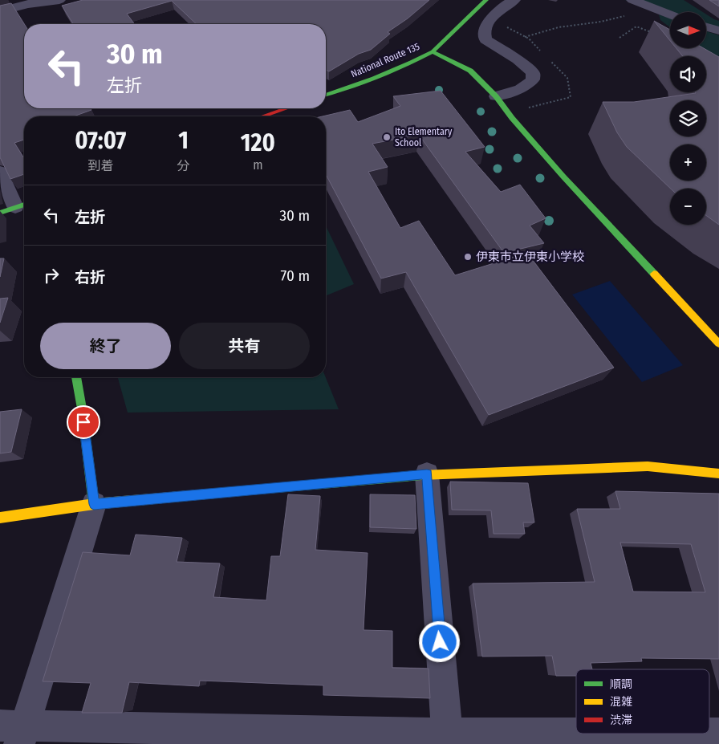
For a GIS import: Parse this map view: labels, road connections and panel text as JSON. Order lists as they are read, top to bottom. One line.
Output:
{"streets":{"main road":["National Route 135"]},"places":["Ito Elementary School","伊東市立伊東小学校"],"legend":["順調","混雑","渋滞"],"north":"right","page":{"map_buttons":["+","−"],"turn":["30 m","左折"],"eta":["07:07","到着","1","分","120","m"],"list":[{"name":"左折","value":"30 m"},{"name":"右折","value":"70 m"}],"buttons":["終了","共有"]}}
